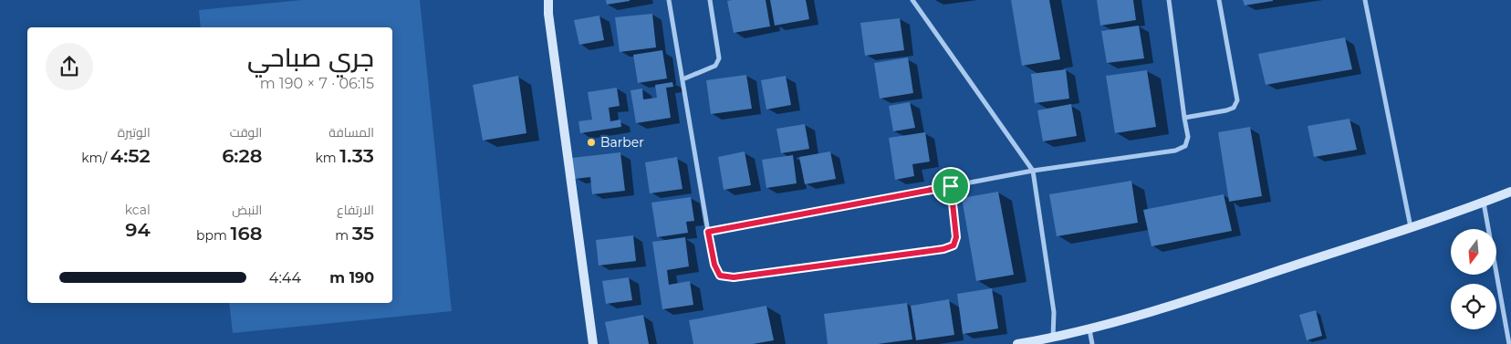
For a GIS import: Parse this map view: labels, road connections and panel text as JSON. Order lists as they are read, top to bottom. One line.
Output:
{"places":["Barber"],"north":"bottom","page":{"heading":["جري صباحي","06:15 · 7 × 190 m"],"stats":[["المسافة","1.33 km"],["الوقت","6:28"],["الوتيرة","4:52 /km"],["الارتفاع","35 m"],["النبض","168 bpm"],["kcal","94"]],"list":[{"name":"190 m","note":"4:44"}]}}
